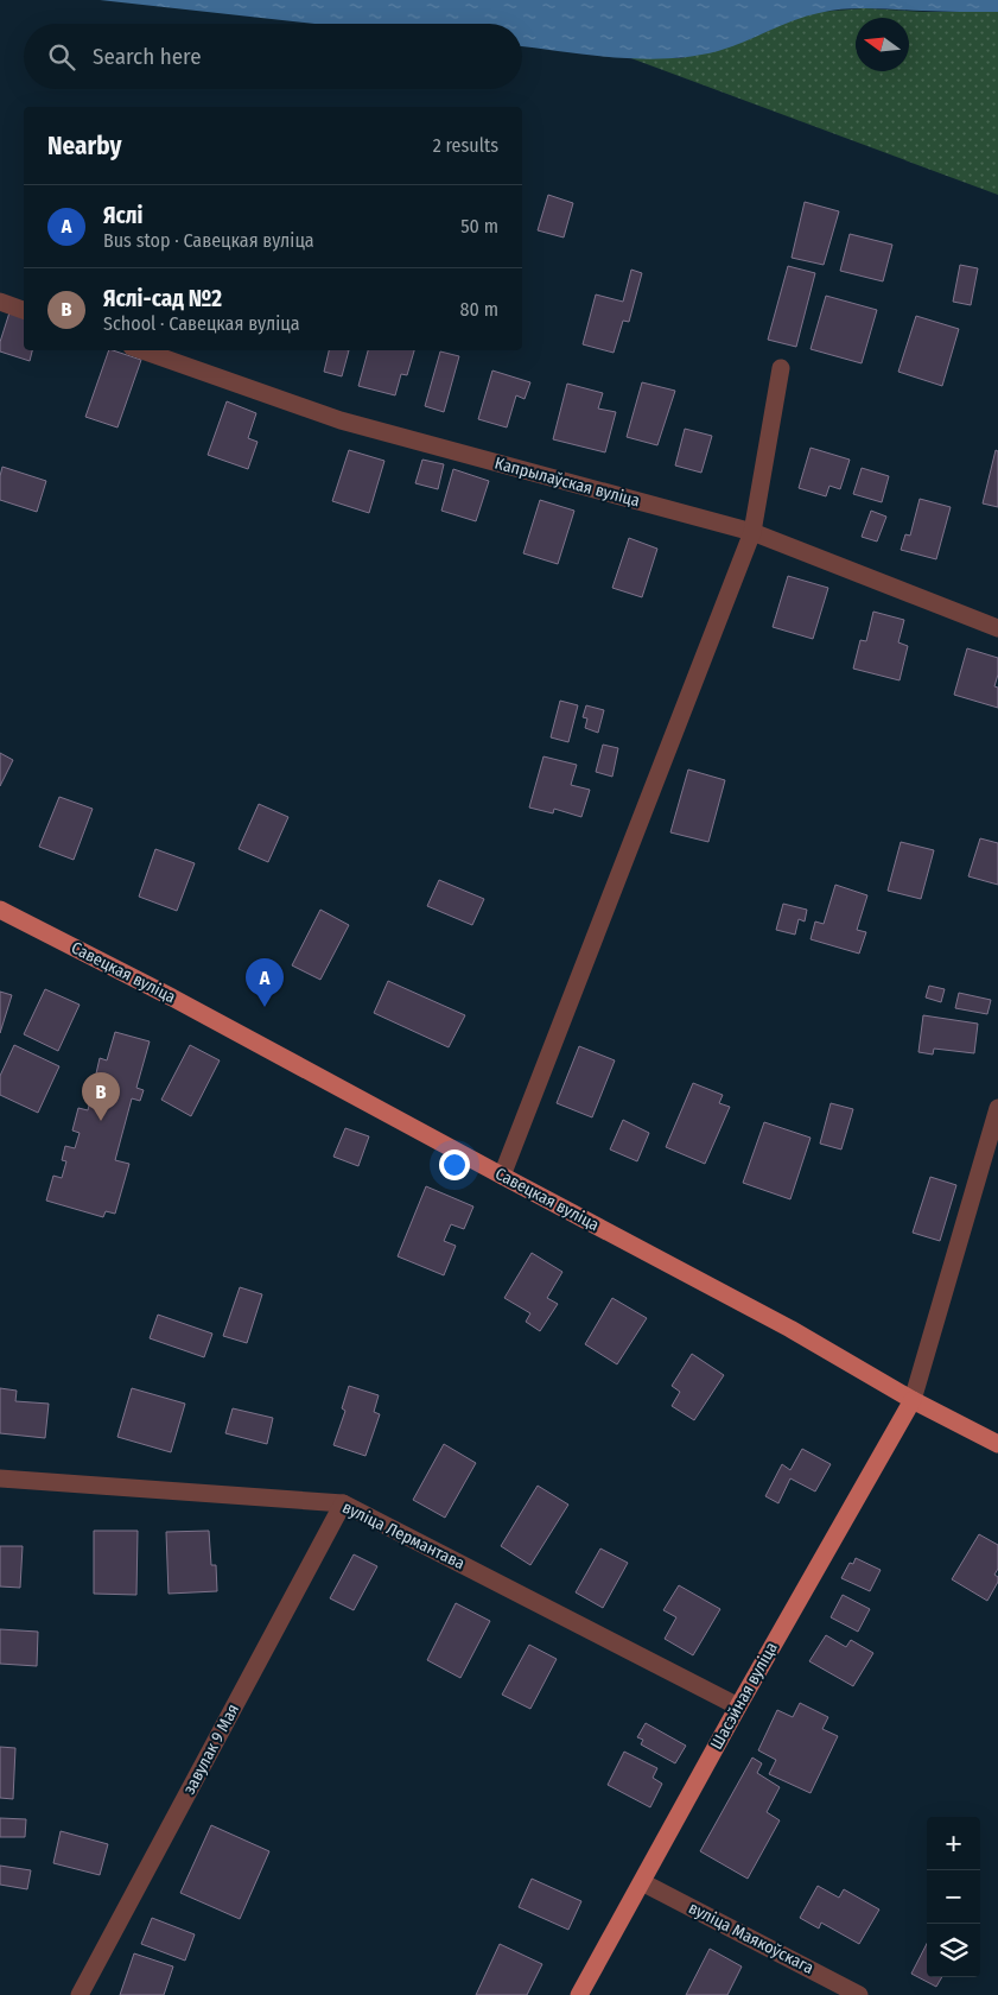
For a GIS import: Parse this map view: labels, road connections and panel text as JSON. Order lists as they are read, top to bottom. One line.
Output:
{"streets":{"main road":["Савецкая вуліца","Шасэйная вуліца"],"street":["Капрылаўская вуліца","вуліца Лермантава","завулак 9 Мая","вуліца Маякоўскага"]},"crossings":[["Савецкая вуліца","Шасэйная вуліца"],["вуліца Лермантава","Шасэйная вуліца"],["вуліца Лермантава","завулак 9 Мая"],["Шасэйная вуліца","вуліца Маякоўскага"]],"north":"left","page":{"search":"Search here","heading":["Nearby","2 results"],"list":[{"mark":"A","name":"Яслі","note":"Bus stop · Савецкая вуліца","value":"50 m"},{"mark":"B","name":"Яслі-сад №2","note":"School · Савецкая вуліца","value":"80 m"}],"pins":["A","B"],"map_buttons":["+","−"]}}
